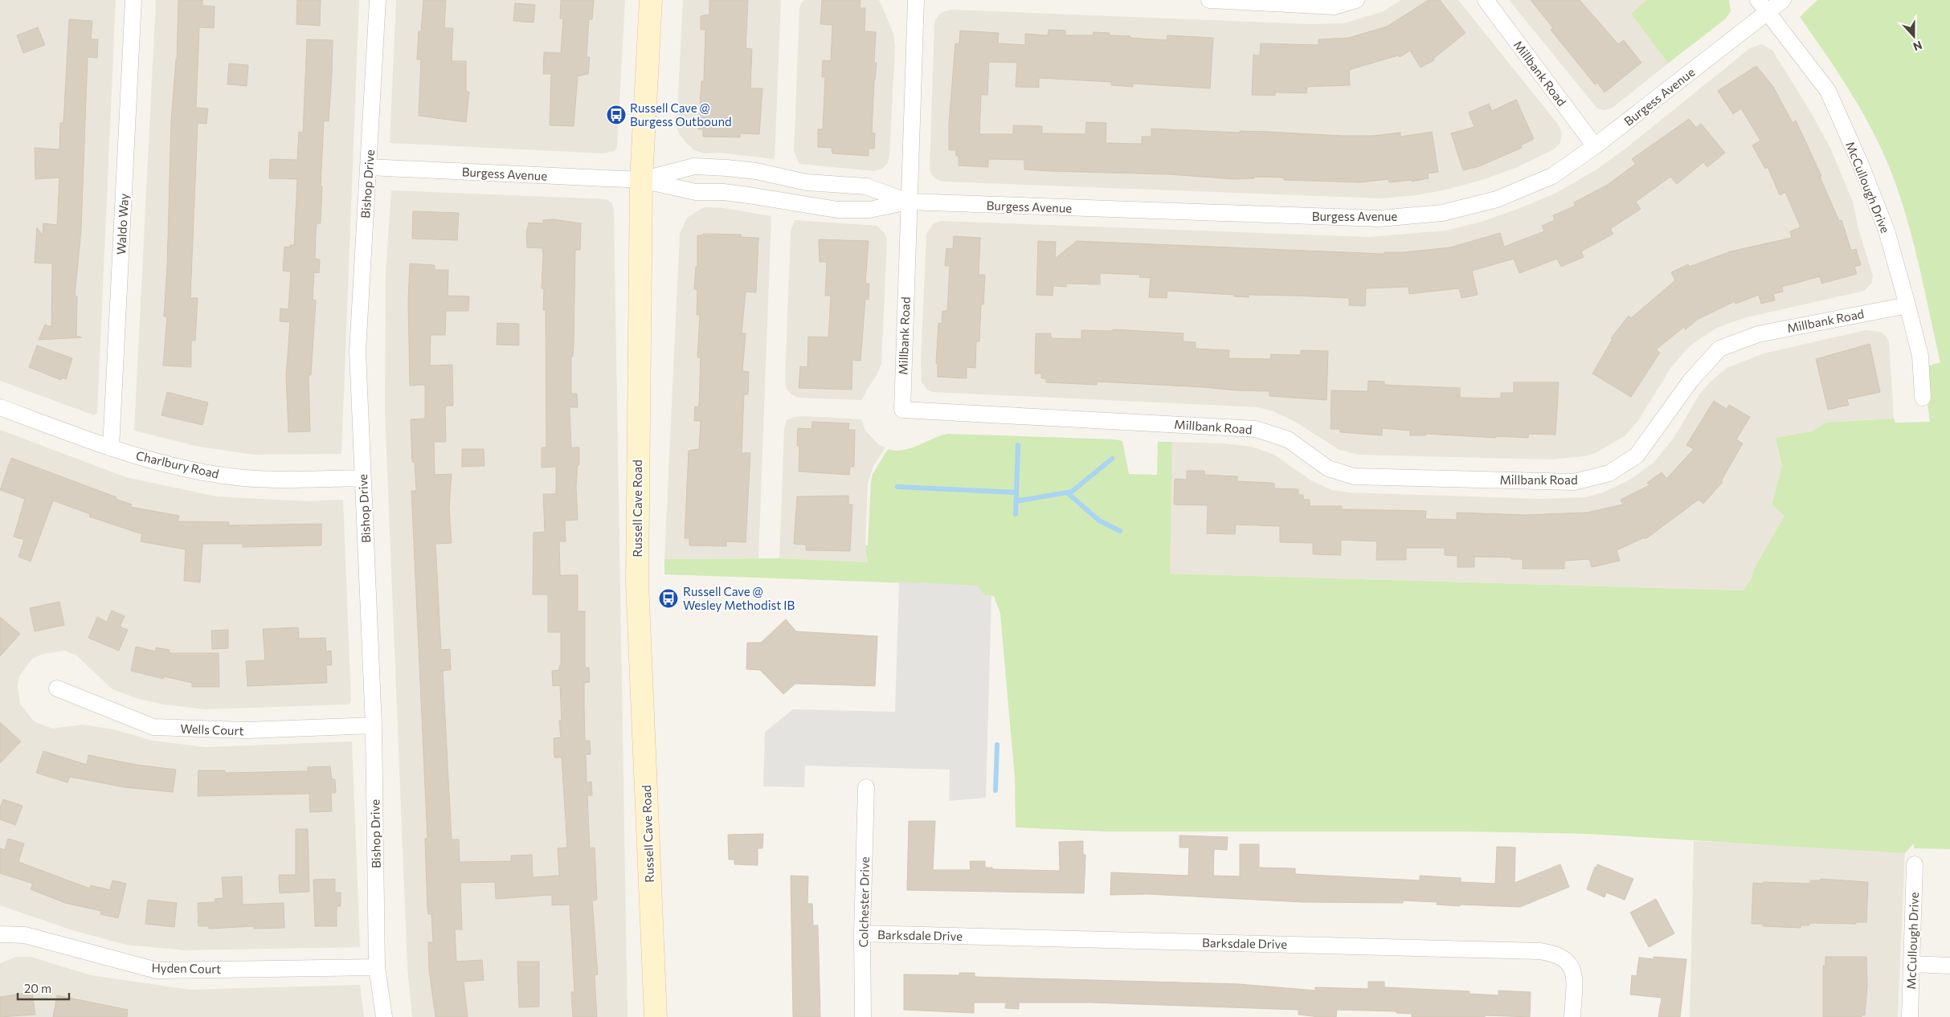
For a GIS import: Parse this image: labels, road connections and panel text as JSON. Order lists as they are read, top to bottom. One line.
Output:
{"streets":{"main road":["Russell Cave Road"],"street":["Millbank Road","Burgess Avenue","Bishop Drive","McCullough Drive","Waldo Way","Charlbury Road","Wells Court","Colchester Drive","Barksdale Drive","Hyden Court"]},"crossings":[["Millbank Road","Burgess Avenue"],["Millbank Road","McCullough Drive"],["Burgess Avenue","Bishop Drive"],["Burgess Avenue","McCullough Drive"],["Burgess Avenue","Russell Cave Road"],["Bishop Drive","Charlbury Road"],["Bishop Drive","Wells Court"],["Bishop Drive","Hyden Court"],["Waldo Way","Charlbury Road"],["Colchester Drive","Barksdale Drive"]],"places":{"bus stop":["Russell Cave @ Burgess Outbound","Russell Cave @ Wesley Methodist IB"]},"scale_bar":"20 m","north":"bottom"}
